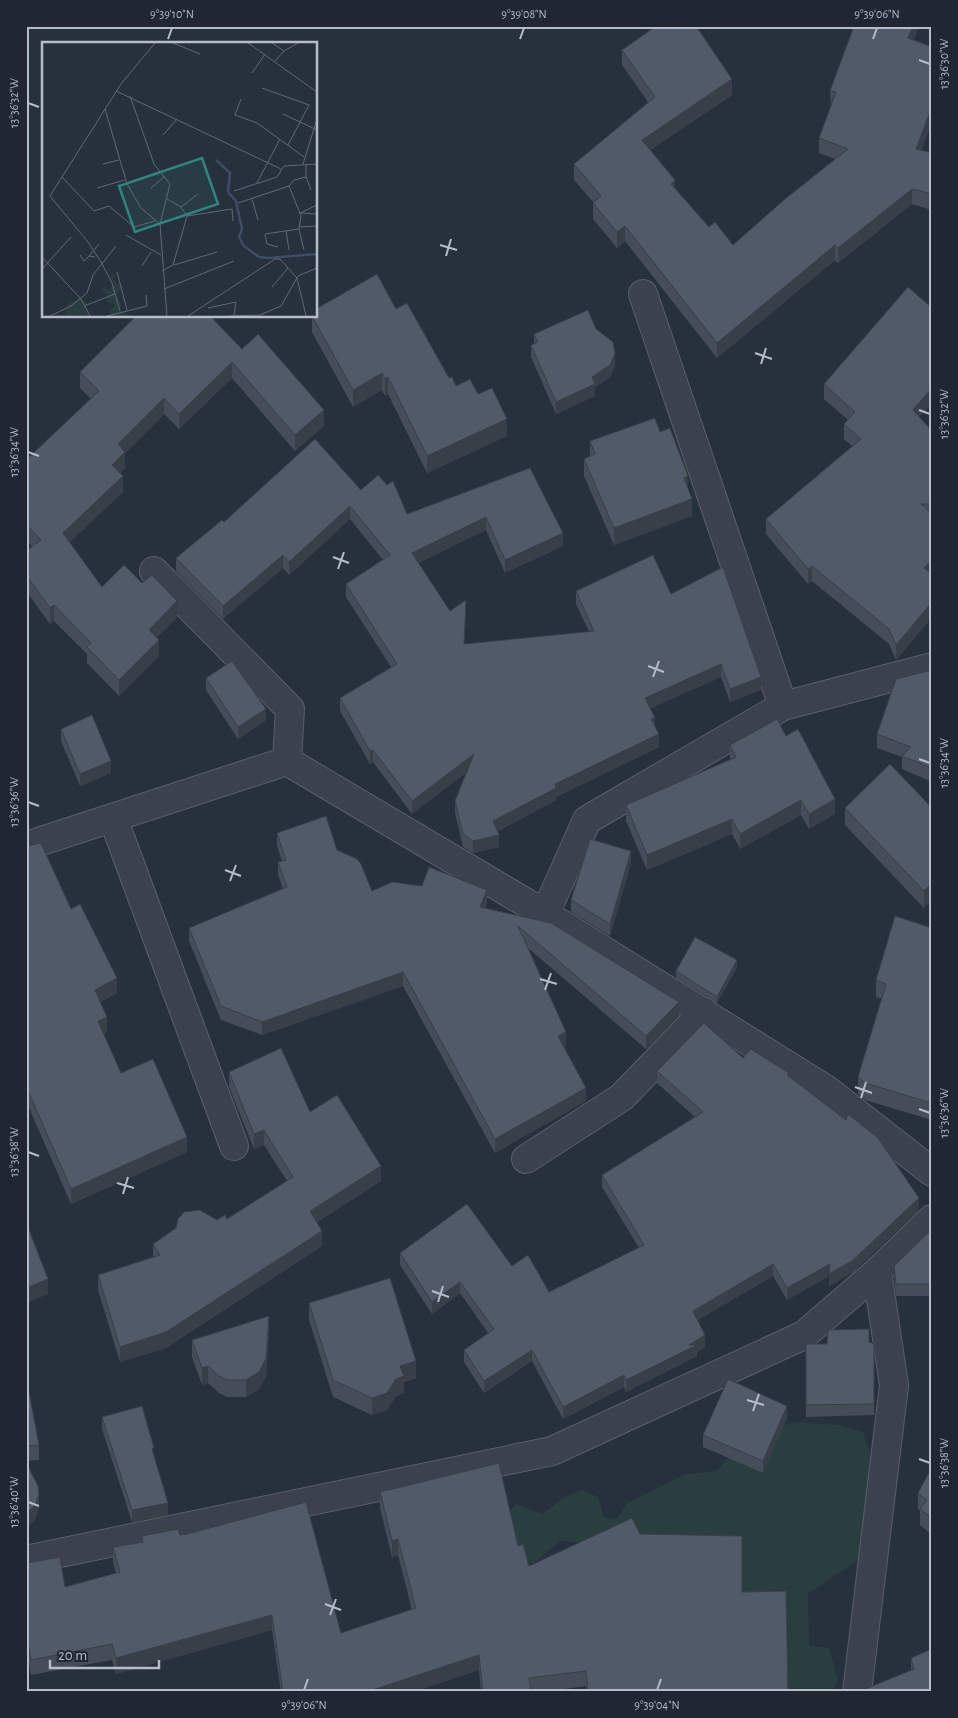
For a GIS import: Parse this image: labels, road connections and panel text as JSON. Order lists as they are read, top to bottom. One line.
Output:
{"scale_bar":"20 m","coordinates":["9°39'10\"N","9°39'08\"N","9°39'06\"N","13°36'30\"W","13°36'32\"W","13°36'34\"W","13°36'36\"W","13°36'38\"W","13°36'40\"W","9°39'04\"N"]}
